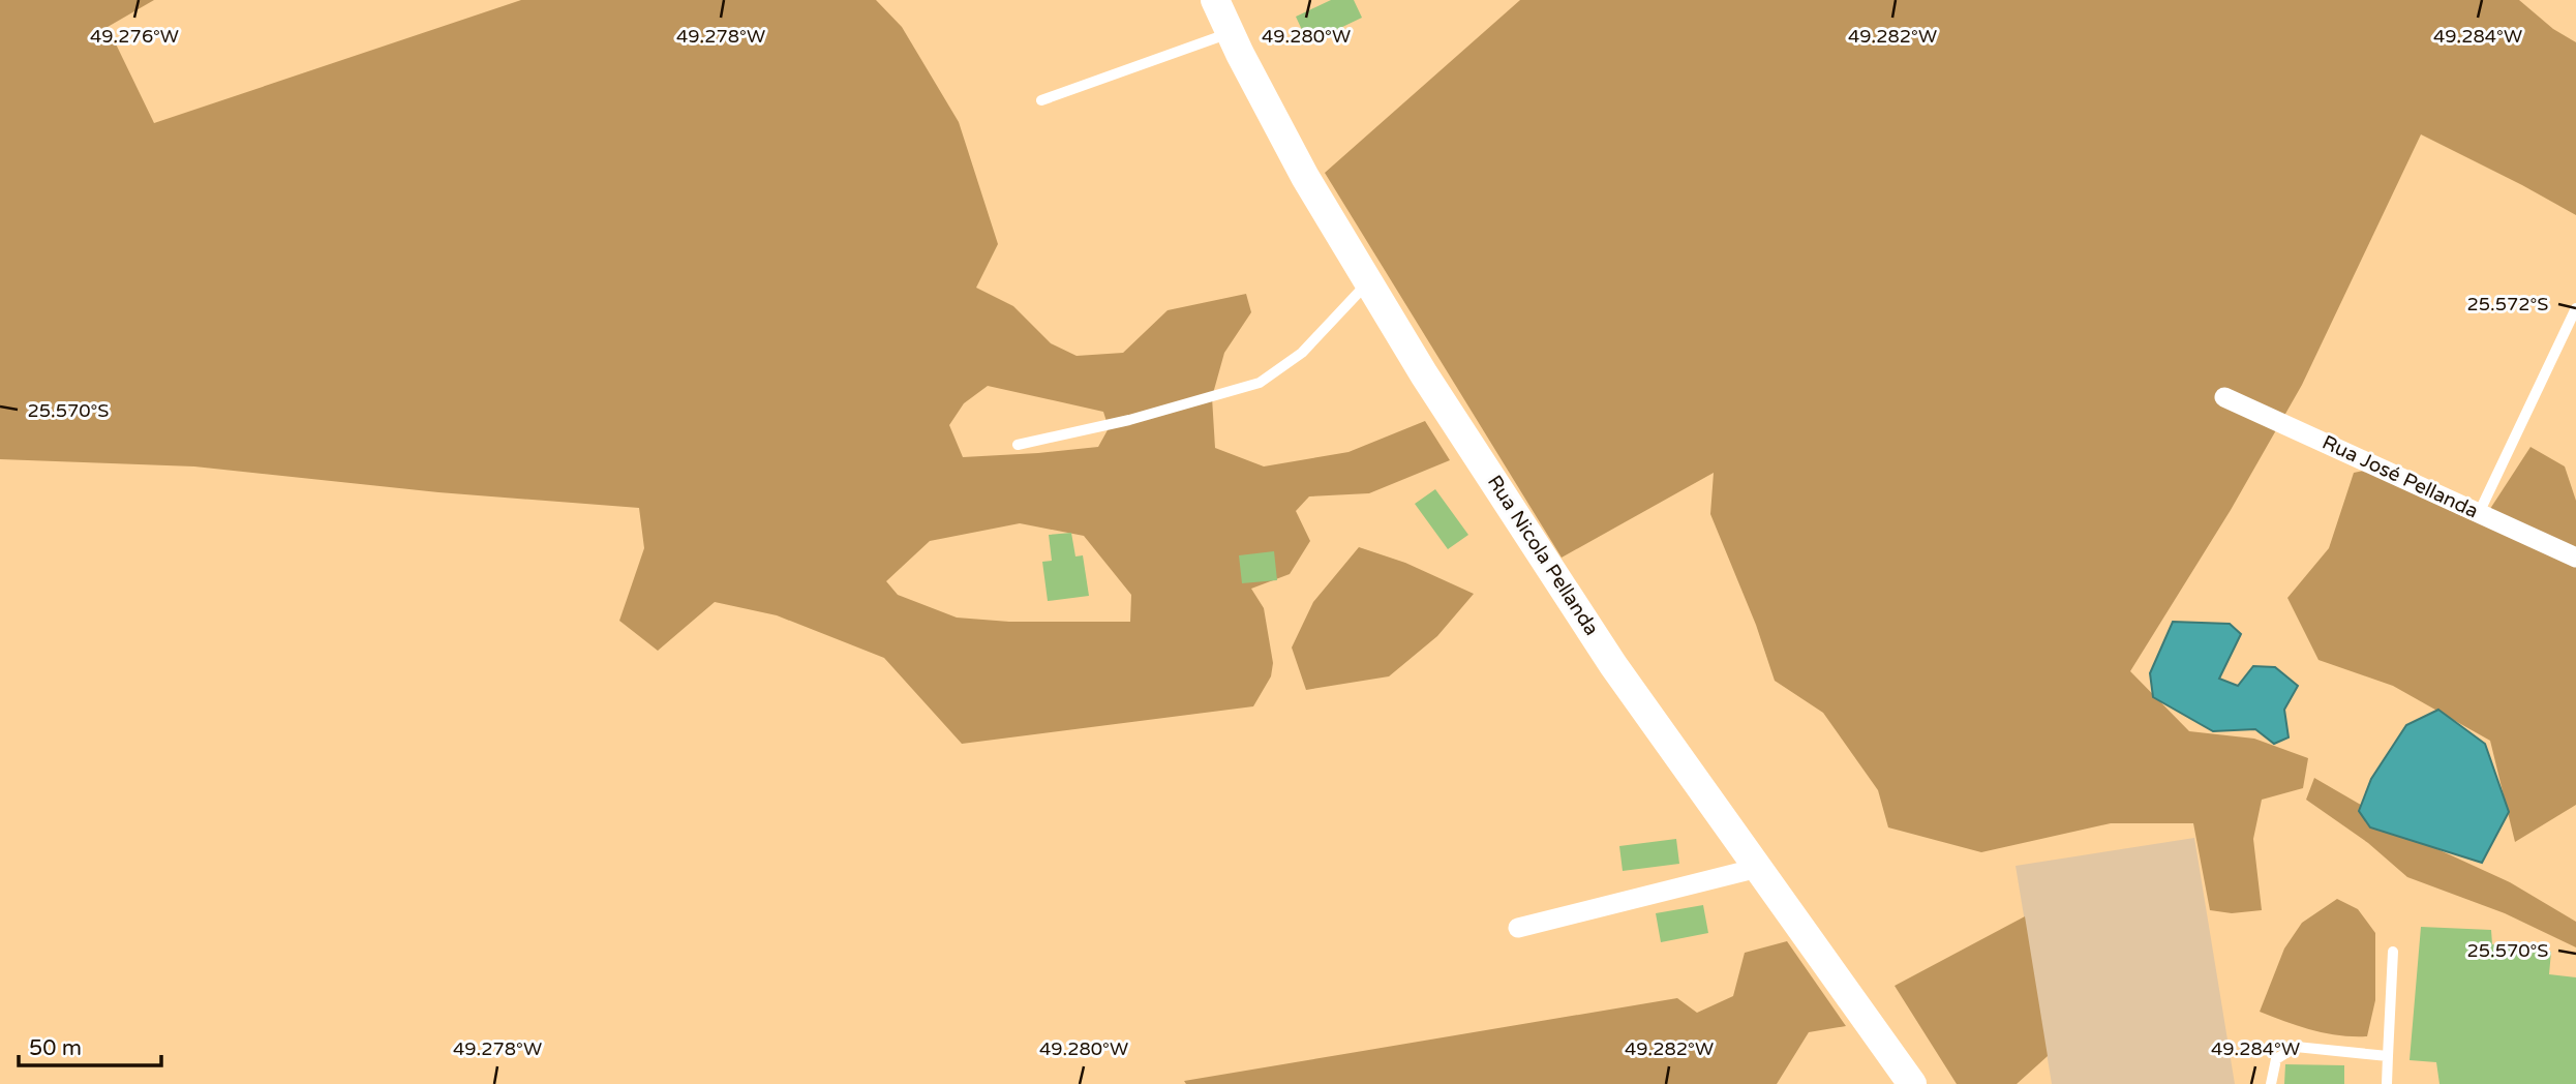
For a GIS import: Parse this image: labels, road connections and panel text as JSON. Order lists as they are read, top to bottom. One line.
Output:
{"streets":{"main road":["Rua Nicola Pellanda"],"street":["Rua José Pellanda"]},"scale_bar":"50 m","coordinates":["49.276°W","49.278°W","49.280°W","49.282°W","49.284°W","25.572°S","25.570°S"]}
